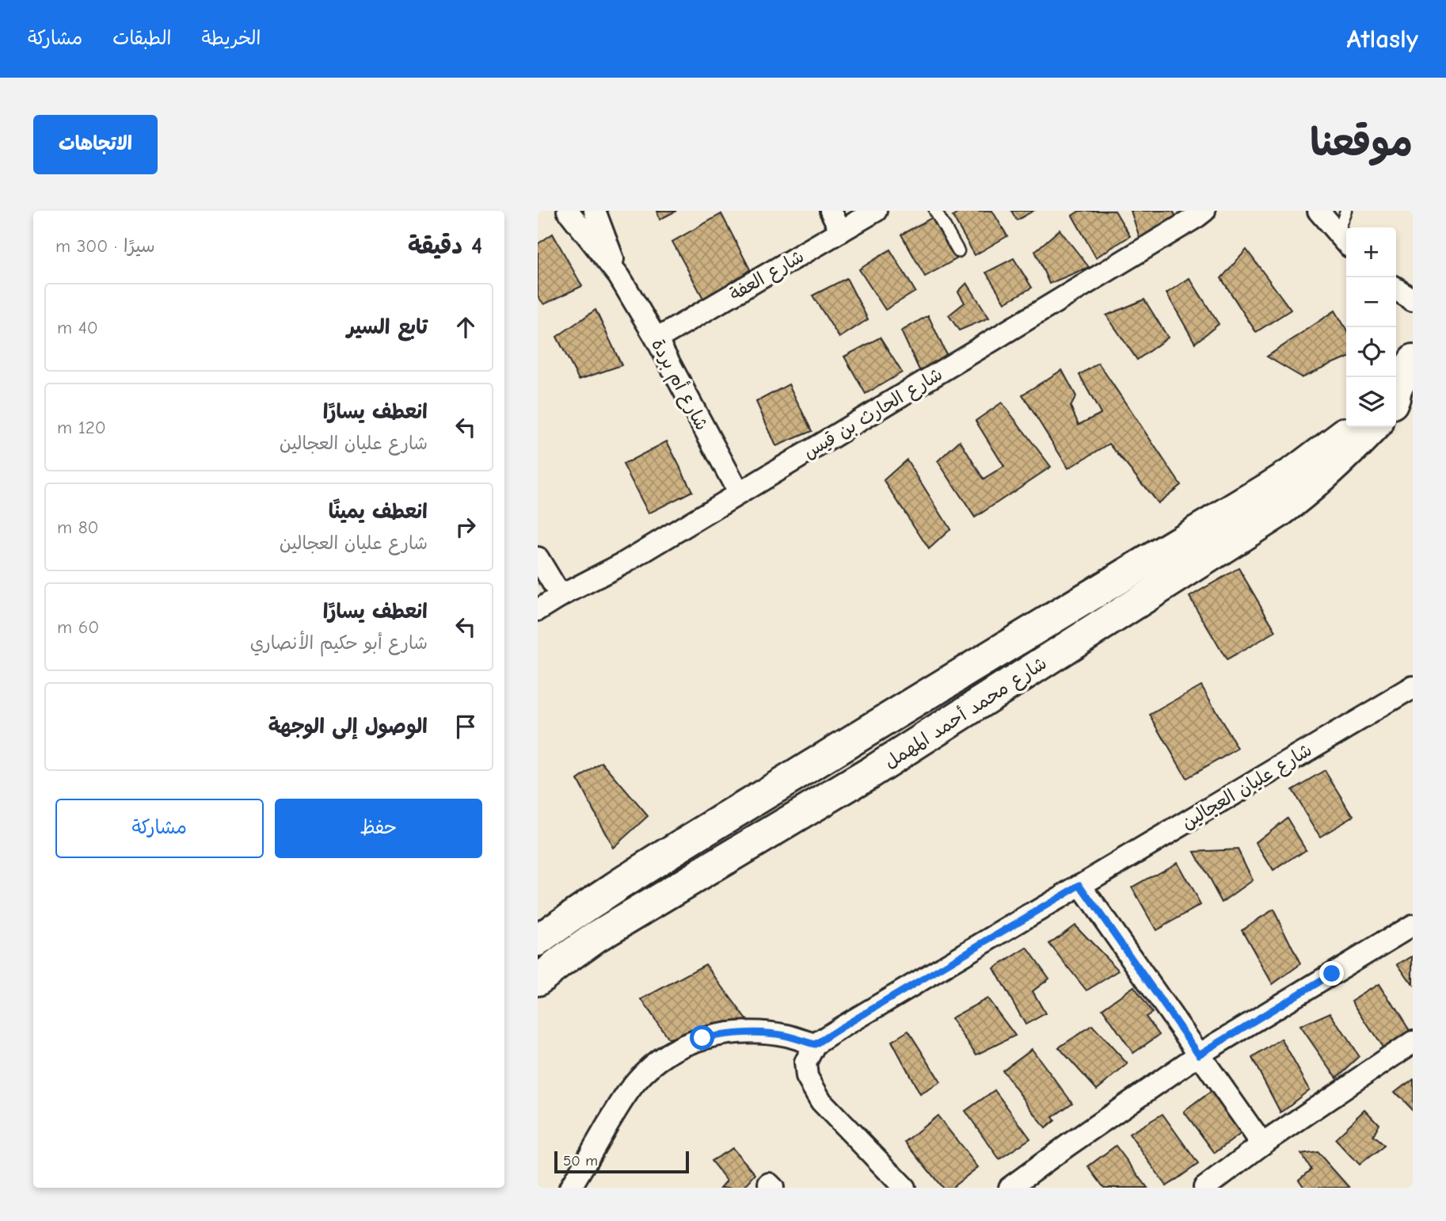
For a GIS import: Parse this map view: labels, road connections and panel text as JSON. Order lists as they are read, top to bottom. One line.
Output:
{"streets":{"main road":["شارع محمد أحمد المهمل"],"street":["شارع العفة","شارع أم بردة","شارع الحارث بن قيس","شارع عليان العجالين"]},"crossings":[["شارع العفة","شارع أم بردة"],["شارع أم بردة","شارع الحارث بن قيس"]],"scale_bar":"50 m","page":{"header":"Atlasly","nav":["الخريطة","الطبقات","مشاركة"],"title":"موقعنا","buttons":["الاتجاهات",["حفظ","مشاركة"]],"heading":["4 دقيقة","سيرًا · 300 m"],"map_buttons":["+","−"],"list":[["تابع السير","40 m"],["انعطف يسارًا","شارع عليان العجالين","120 m"],["انعطف يمينًا","شارع عليان العجالين","80 m"],["انعطف يسارًا","شارع أبو حكيم الأنصاري","60 m"],"الوصول إلى الوجهة"],"scale":"50 m"}}
